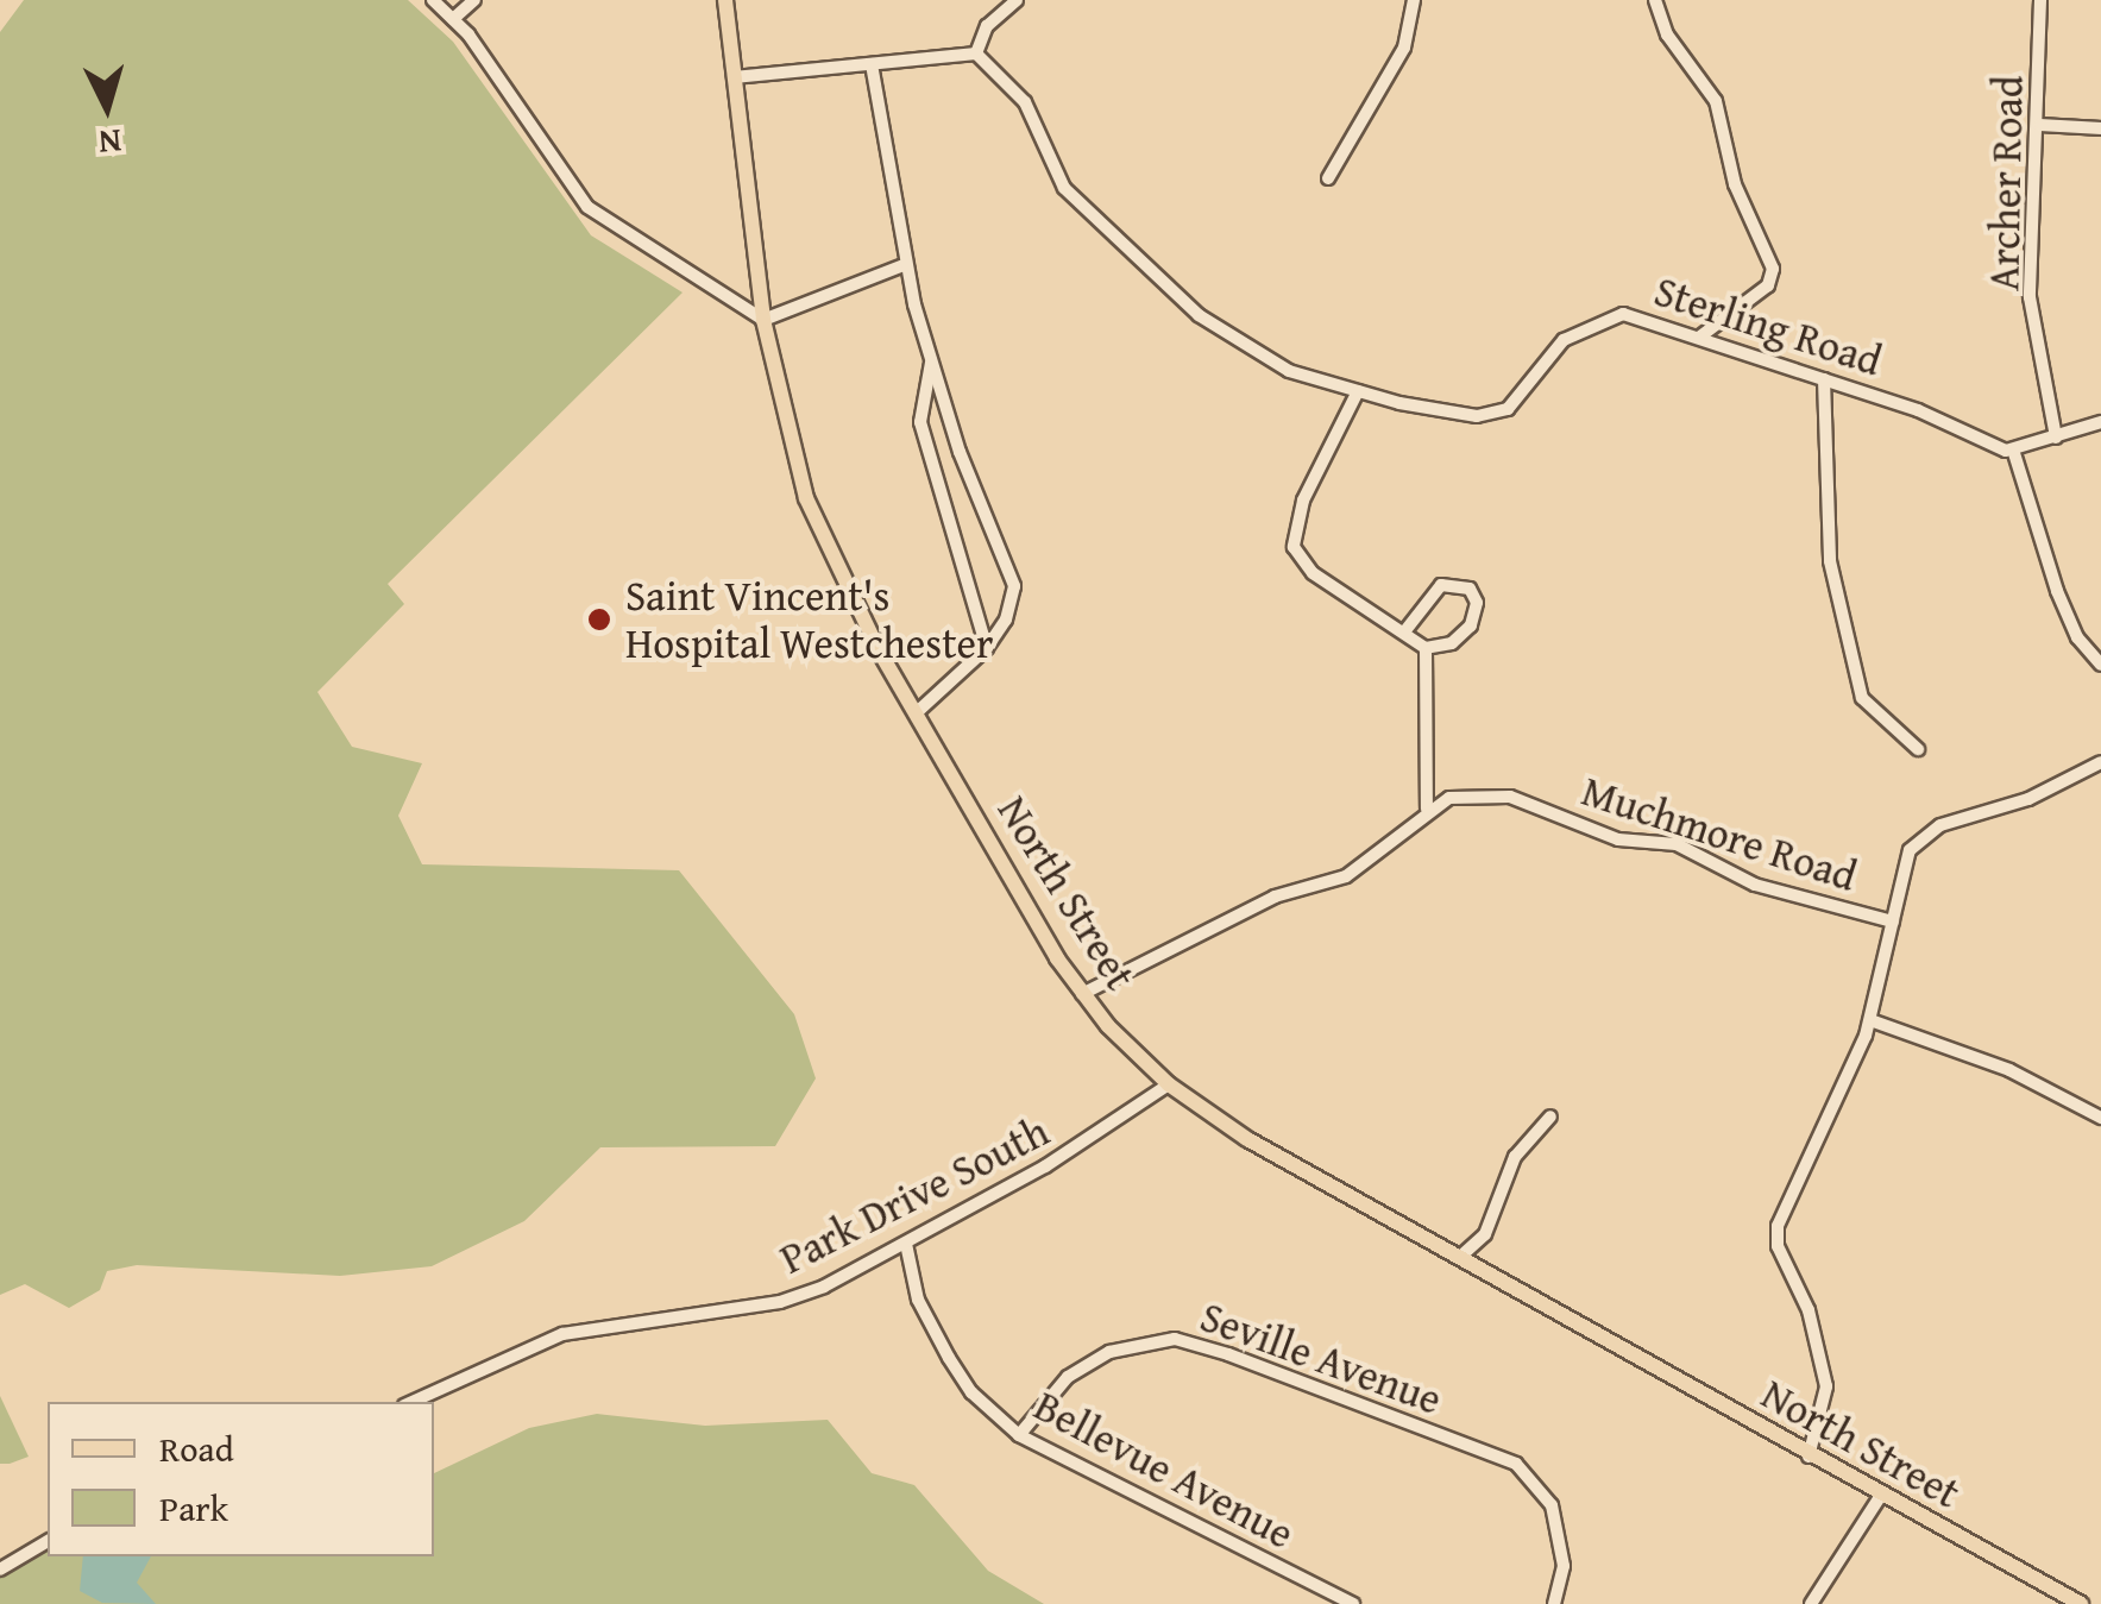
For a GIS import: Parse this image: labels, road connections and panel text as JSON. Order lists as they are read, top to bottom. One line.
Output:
{"streets":{"main road":["North Street"],"street":["Archer Road","Sterling Road","Muchmore Road","Park Drive South","Seville Avenue","Bellevue Avenue"]},"crossings":[["Muchmore Road","North Street"],["North Street","Park Drive South"],["Park Drive South","Bellevue Avenue"],["Seville Avenue","Bellevue Avenue"]],"places":["Saint Vincent's Hospital Westchester"],"legend":["Road","Park"],"north":"bottom"}
